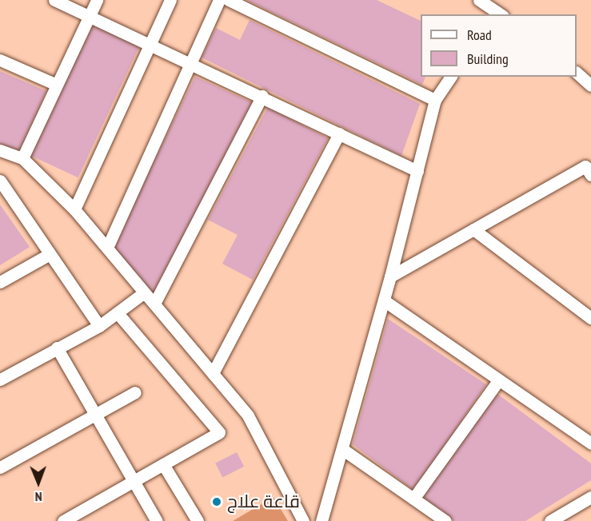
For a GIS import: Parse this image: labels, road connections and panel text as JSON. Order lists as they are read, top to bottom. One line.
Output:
{"places":["قاعة علاج"],"legend":["Road","Building"],"north":"bottom"}
